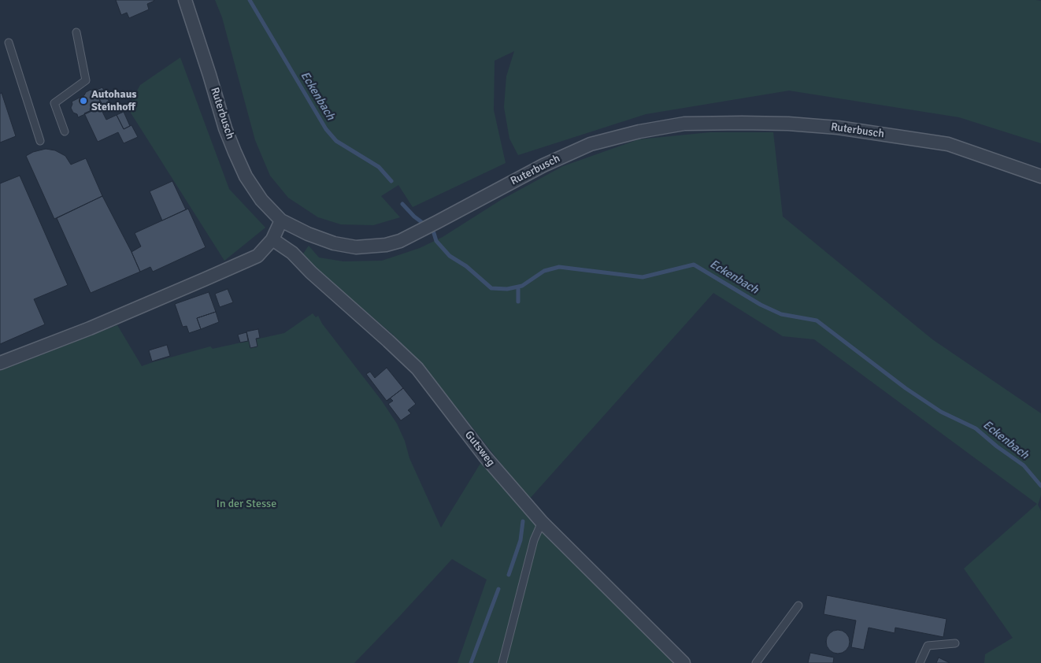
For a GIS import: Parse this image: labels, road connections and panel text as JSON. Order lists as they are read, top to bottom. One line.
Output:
{"streets":{"street":["Ruterbusch","Gutsweg"]},"water":["Eckenbach"],"parks":["In der Stesse"],"places":["Autohaus Steinhoff"]}
